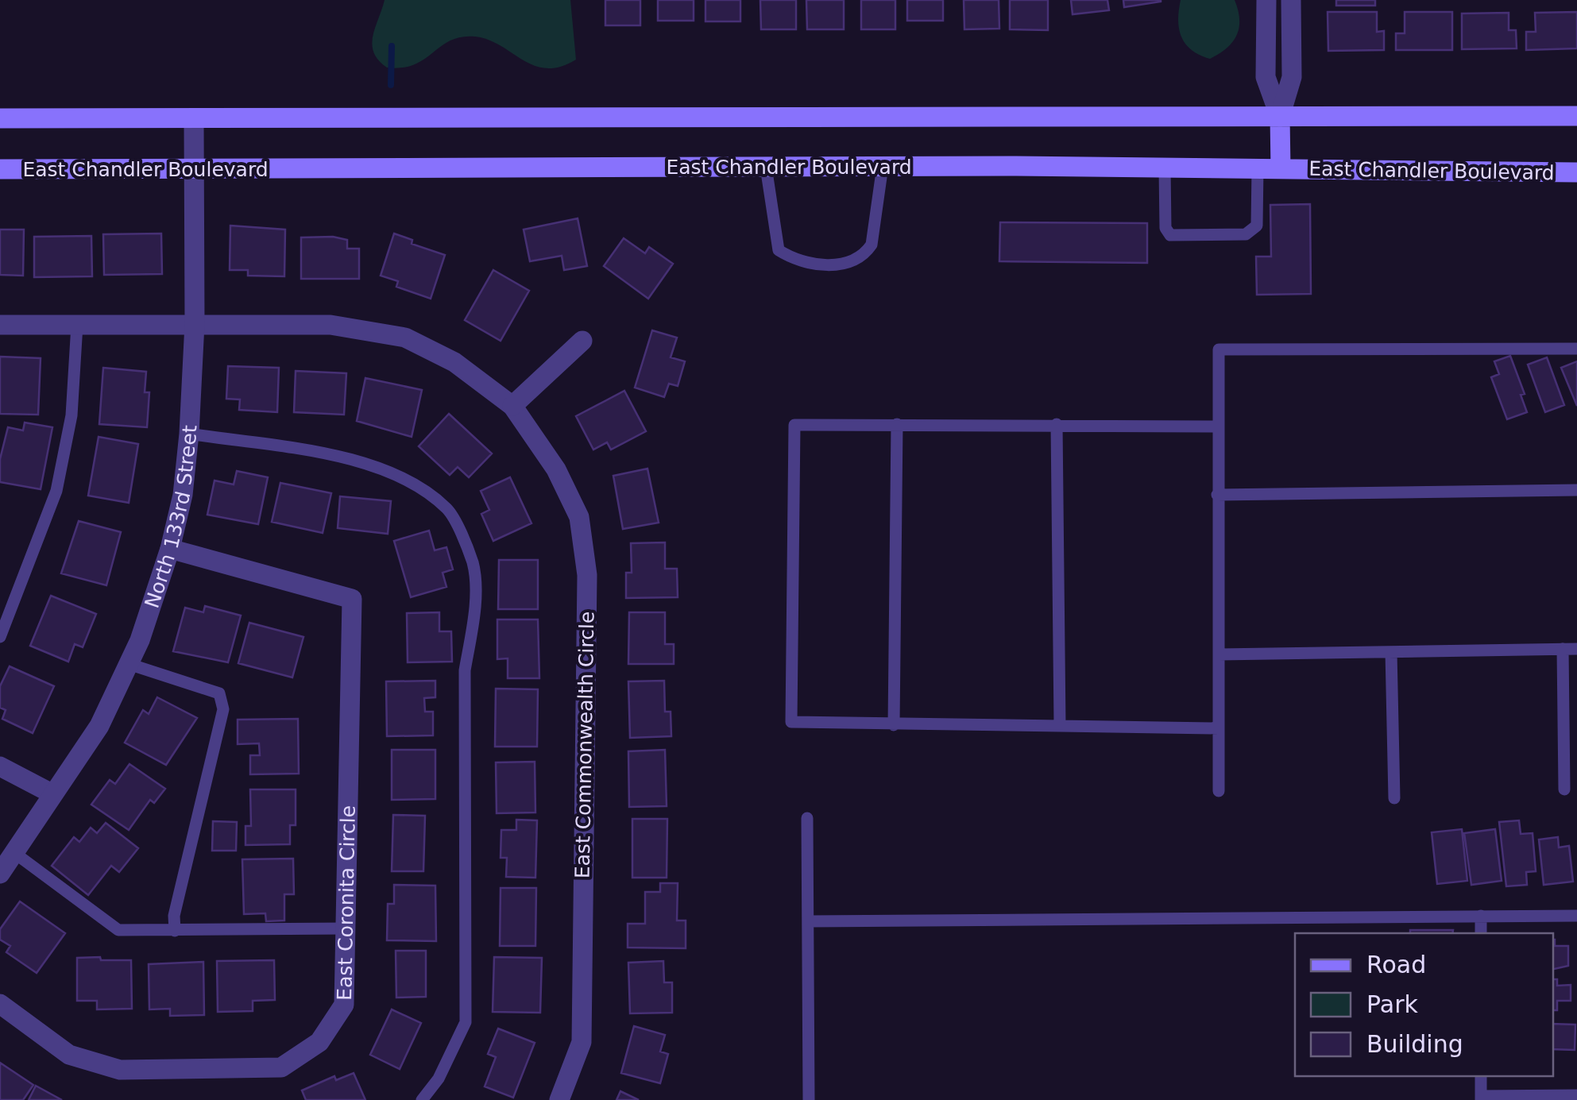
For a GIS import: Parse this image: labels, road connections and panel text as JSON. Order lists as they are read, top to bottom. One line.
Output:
{"streets":{"main road":["East Chandler Boulevard"],"street":["North 133rd Street","East Commonwealth Circle","East Coronita Circle"]},"crossings":[["East Chandler Boulevard","North 133rd Street"],["North 133rd Street","East Commonwealth Circle"],["North 133rd Street","East Coronita Circle"]],"legend":["Road","Park","Building"]}
